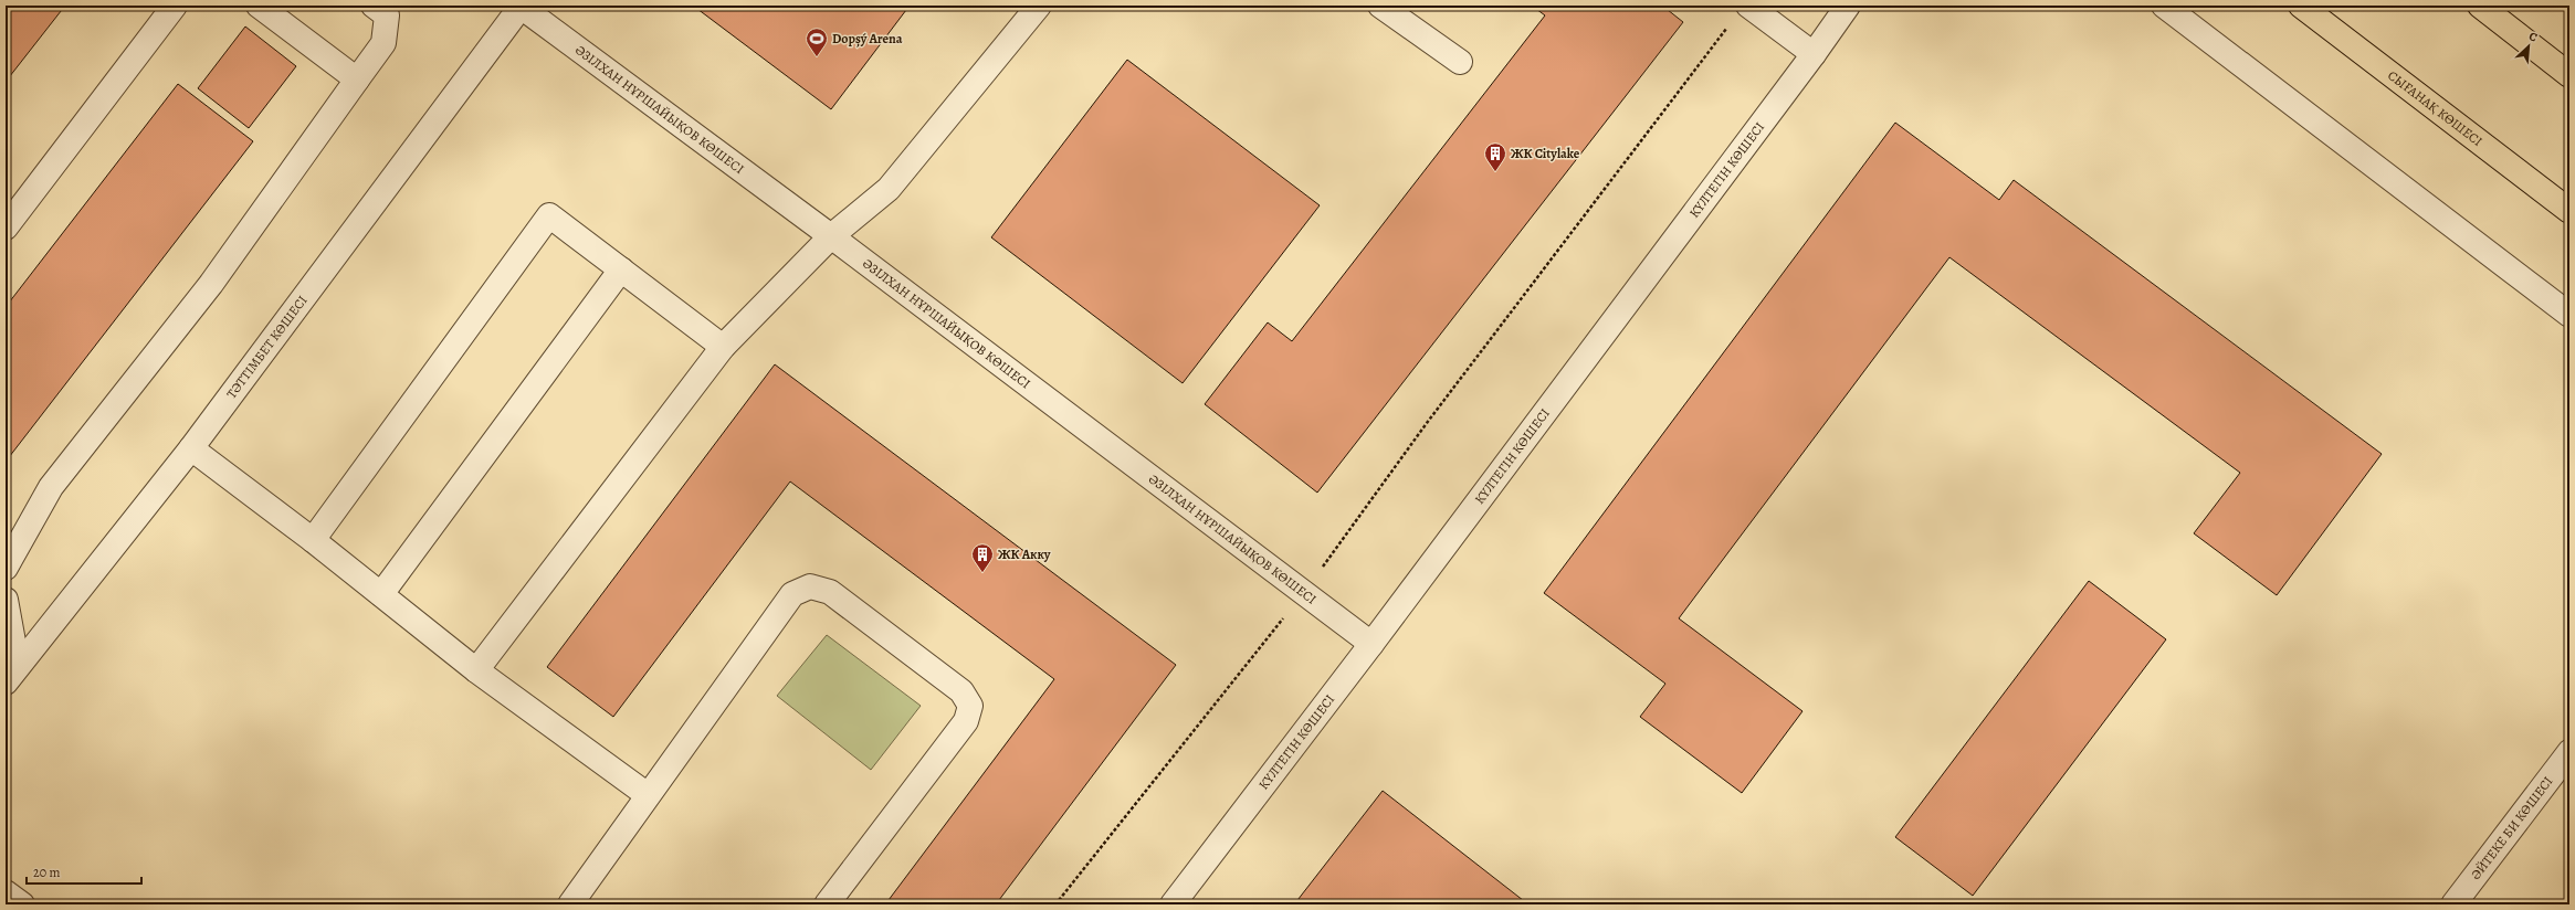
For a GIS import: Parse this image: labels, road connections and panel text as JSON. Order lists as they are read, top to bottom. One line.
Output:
{"streets":{"main road":["СЫҒАНАҚ КӨШЕСІ"],"street":["ӘЗІЛХАН НҰРШАЙЫҚОВ КӨШЕСІ","КҮЛТЕГІН КӨШЕСІ","ТӘТТІМБЕТ КӨШЕСІ","ӘЙТЕКЕ БИ КӨШЕСІ"]},"crossings":[["ӘЗІЛХАН НҰРШАЙЫҚОВ КӨШЕСІ","КҮЛТЕГІН КӨШЕСІ"],["ӘЗІЛХАН НҰРШАЙЫҚОВ КӨШЕСІ","ТӘТТІМБЕТ КӨШЕСІ"]],"places":{"sports":["Dopșý Arena"],"building":["ЖК Citylake","ЖК Акку"]},"scale_bar":"20 m","north":"top right"}
